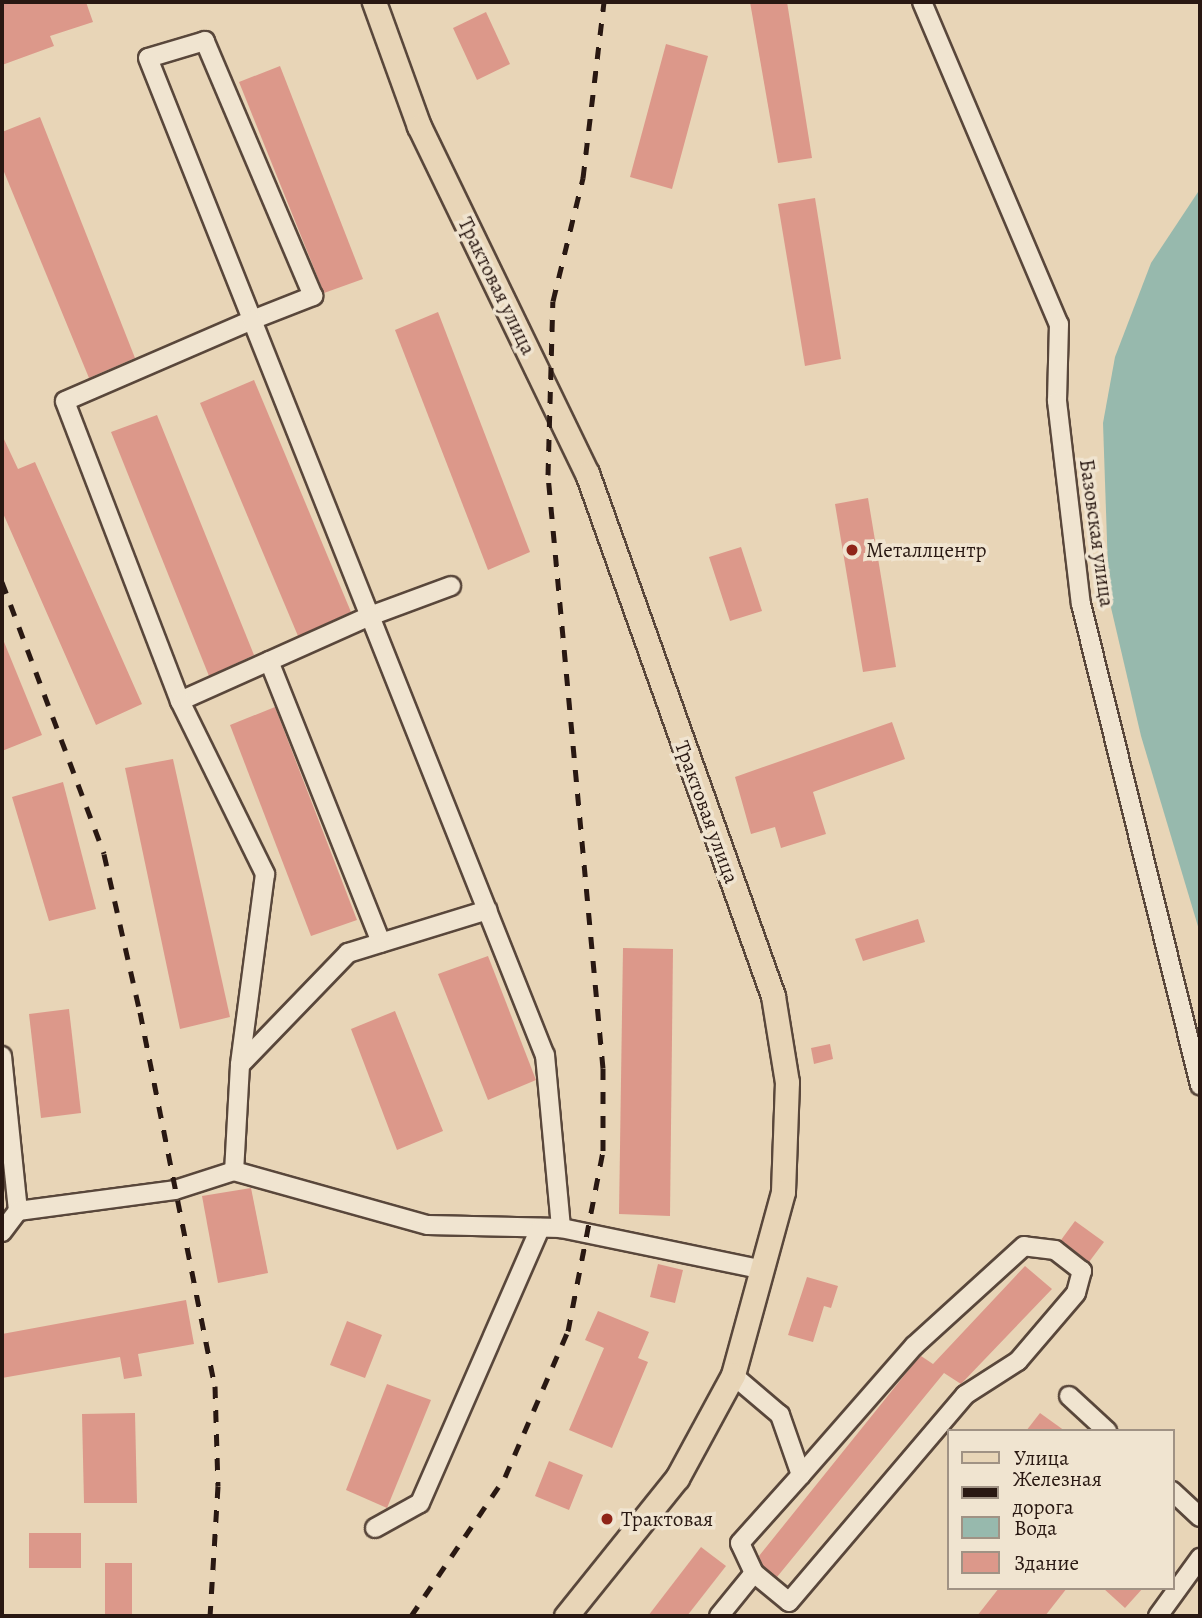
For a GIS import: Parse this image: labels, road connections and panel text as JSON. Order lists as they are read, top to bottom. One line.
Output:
{"streets":{"main road":["Трактовая улица"],"street":["Базовская улица"]},"places":["Металлцентр","Трактовая"],"legend":["Улица","Железная дорога","Вода","Здание"]}
